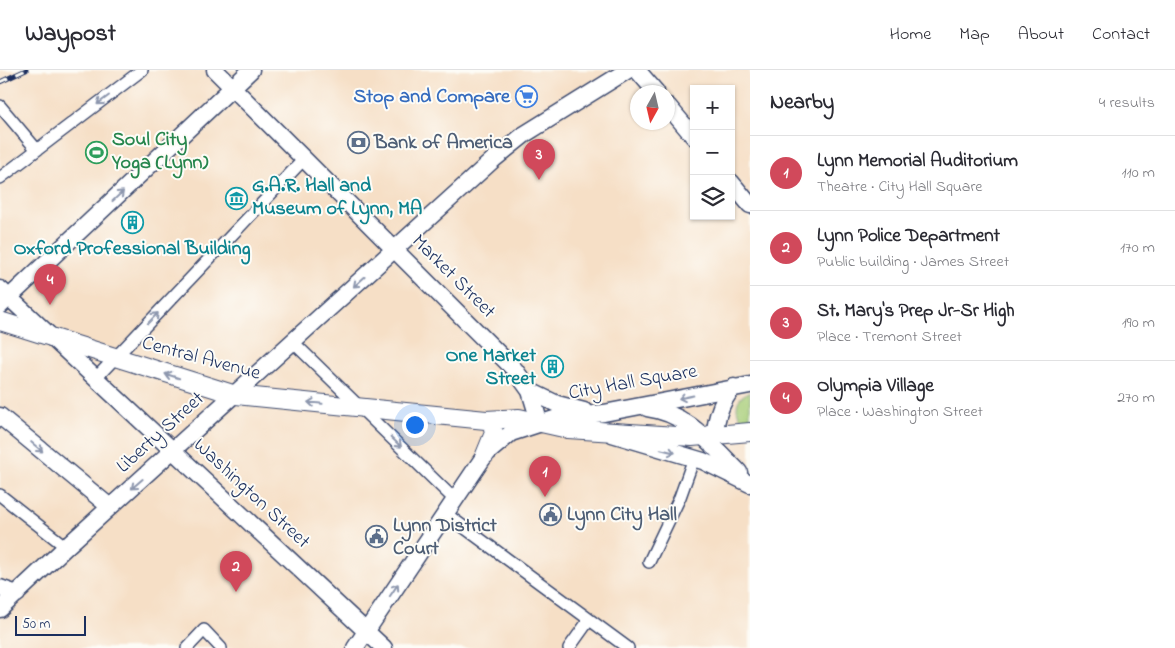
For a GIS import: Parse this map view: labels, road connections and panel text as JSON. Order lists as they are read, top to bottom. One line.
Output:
{"streets":{"main road":["Market Street","Central Avenue","City Hall Square","Liberty Street","Washington Street"]},"crossings":[["Market Street","City Hall Square"],["Market Street","Liberty Street"],["Central Avenue","City Hall Square"],["Central Avenue","Liberty Street"],["Central Avenue","Washington Street"],["City Hall Square","Washington Street"],["Liberty Street","Washington Street"]],"one_way":["Central Avenue"],"places":{"supermarket":["Stop and Compare"],"bank":["Bank of America"],"sports":["Soul City Yoga (Lynn)"],"museum":["G.A.R. Hall and Museum of Lynn, MA"],"building":["Oxford Professional Building","One Market Street"],"public building":["Lynn City Hall","Lynn District Court"]},"scale_bar":"50 m","north":"bottom","page":{"header":"Waypost","nav":["Home","Map","About","Contact"],"heading":["Nearby","4 results"],"map_buttons":["+","−"],"list":[{"mark":"1","name":"Lynn Memorial Auditorium","note":"Theatre · City Hall Square","value":"110 m"},{"mark":"2","name":"Lynn Police Department","note":"Public building · James Street","value":"170 m"},{"mark":"3","name":"St. Mary's Prep Jr-Sr High","note":"Place · Tremont Street","value":"190 m"},{"mark":"4","name":"Olympia Village","note":"Place · Washington Street","value":"270 m"}],"pins":["3","4","1","2"],"scale":"50 m"}}
